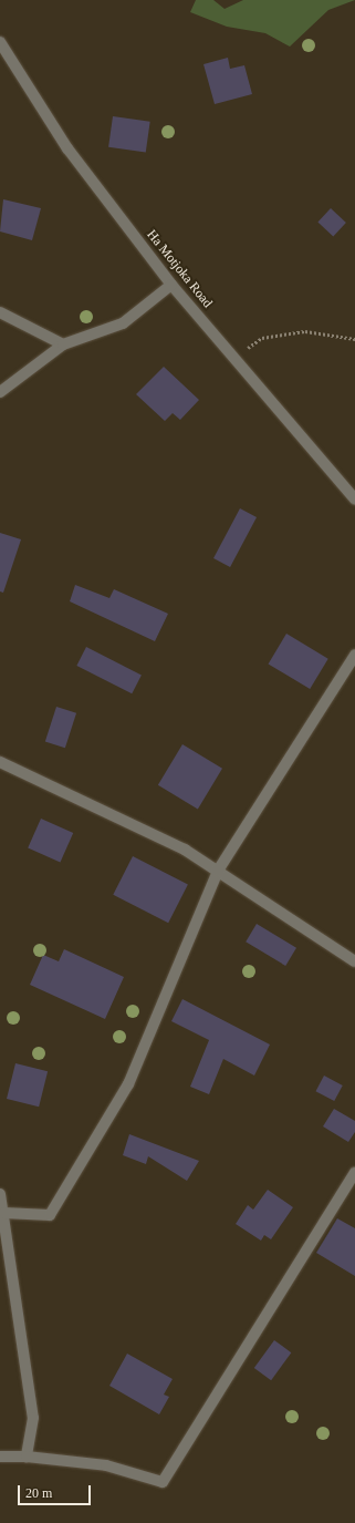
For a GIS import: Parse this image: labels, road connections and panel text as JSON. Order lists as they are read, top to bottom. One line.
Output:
{"streets":{"street":["Ha Motjoka Road"]},"scale_bar":"20 m"}
